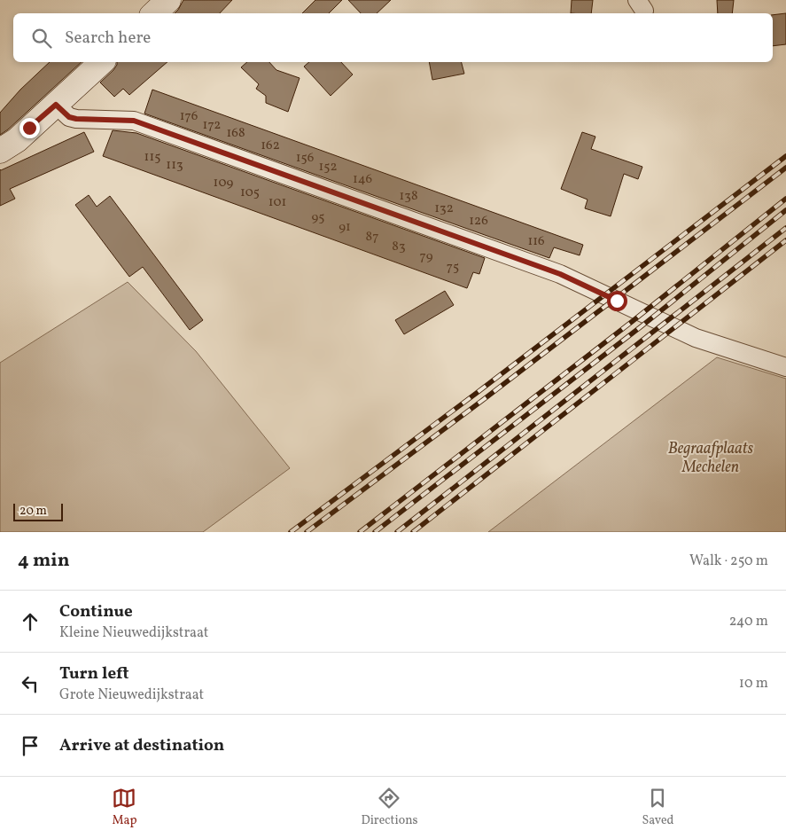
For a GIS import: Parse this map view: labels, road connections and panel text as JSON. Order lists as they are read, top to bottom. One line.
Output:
{"parks":["Begraafplaats Mechelen"],"house_numbers":["176","172","168","162","115","156","113","152","146","109","105","138","101","132","95","126","91","87","116","83","79","75"],"scale_bar":"20 m","page":{"search":"Search here","scale":"20 m","heading":["4 min","Walk · 250 m"],"list":[["Continue","Kleine Nieuwedijkstraat","240 m"],["Turn left","Grote Nieuwedijkstraat","10 m"],"Arrive at destination"],"nav":["Map","Directions","Saved"]}}
